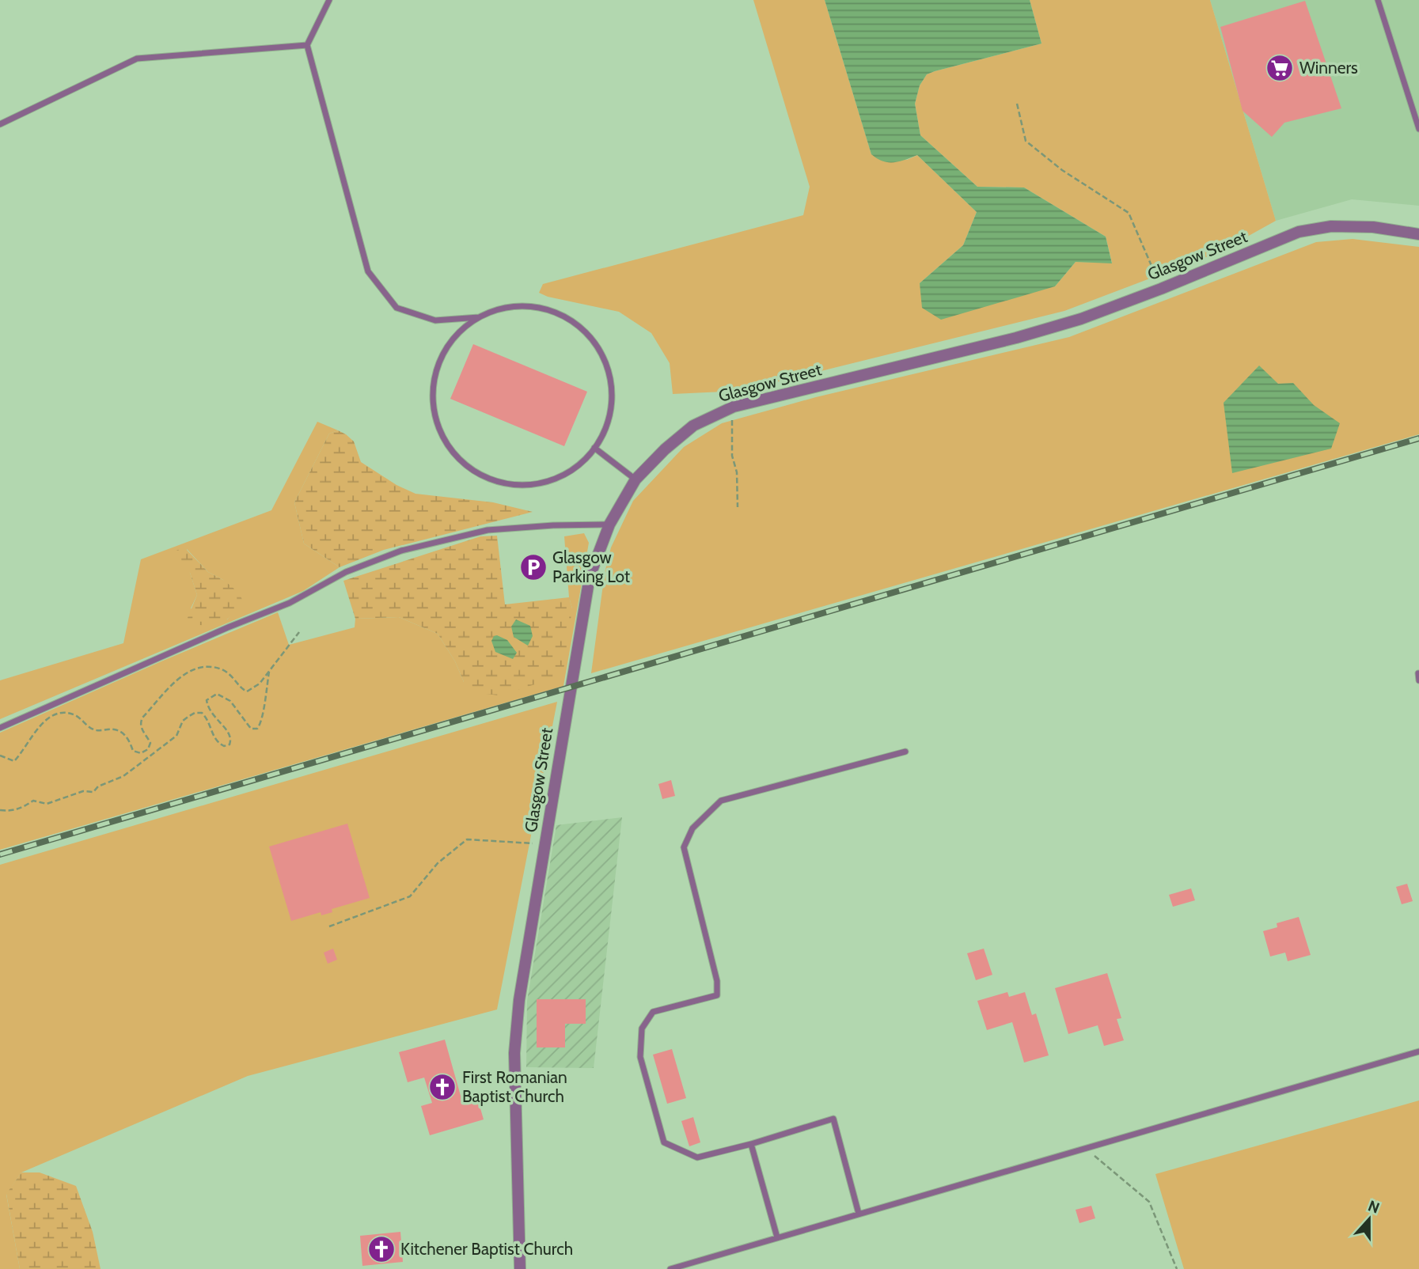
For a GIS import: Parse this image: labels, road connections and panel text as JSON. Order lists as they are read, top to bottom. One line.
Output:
{"streets":{"street":["Glasgow Street"]},"places":{"supermarket":["Winners"],"parking":["Glasgow Parking Lot"],"church":["First Romanian Baptist Church","Kitchener Baptist Church"]},"north":"top"}
